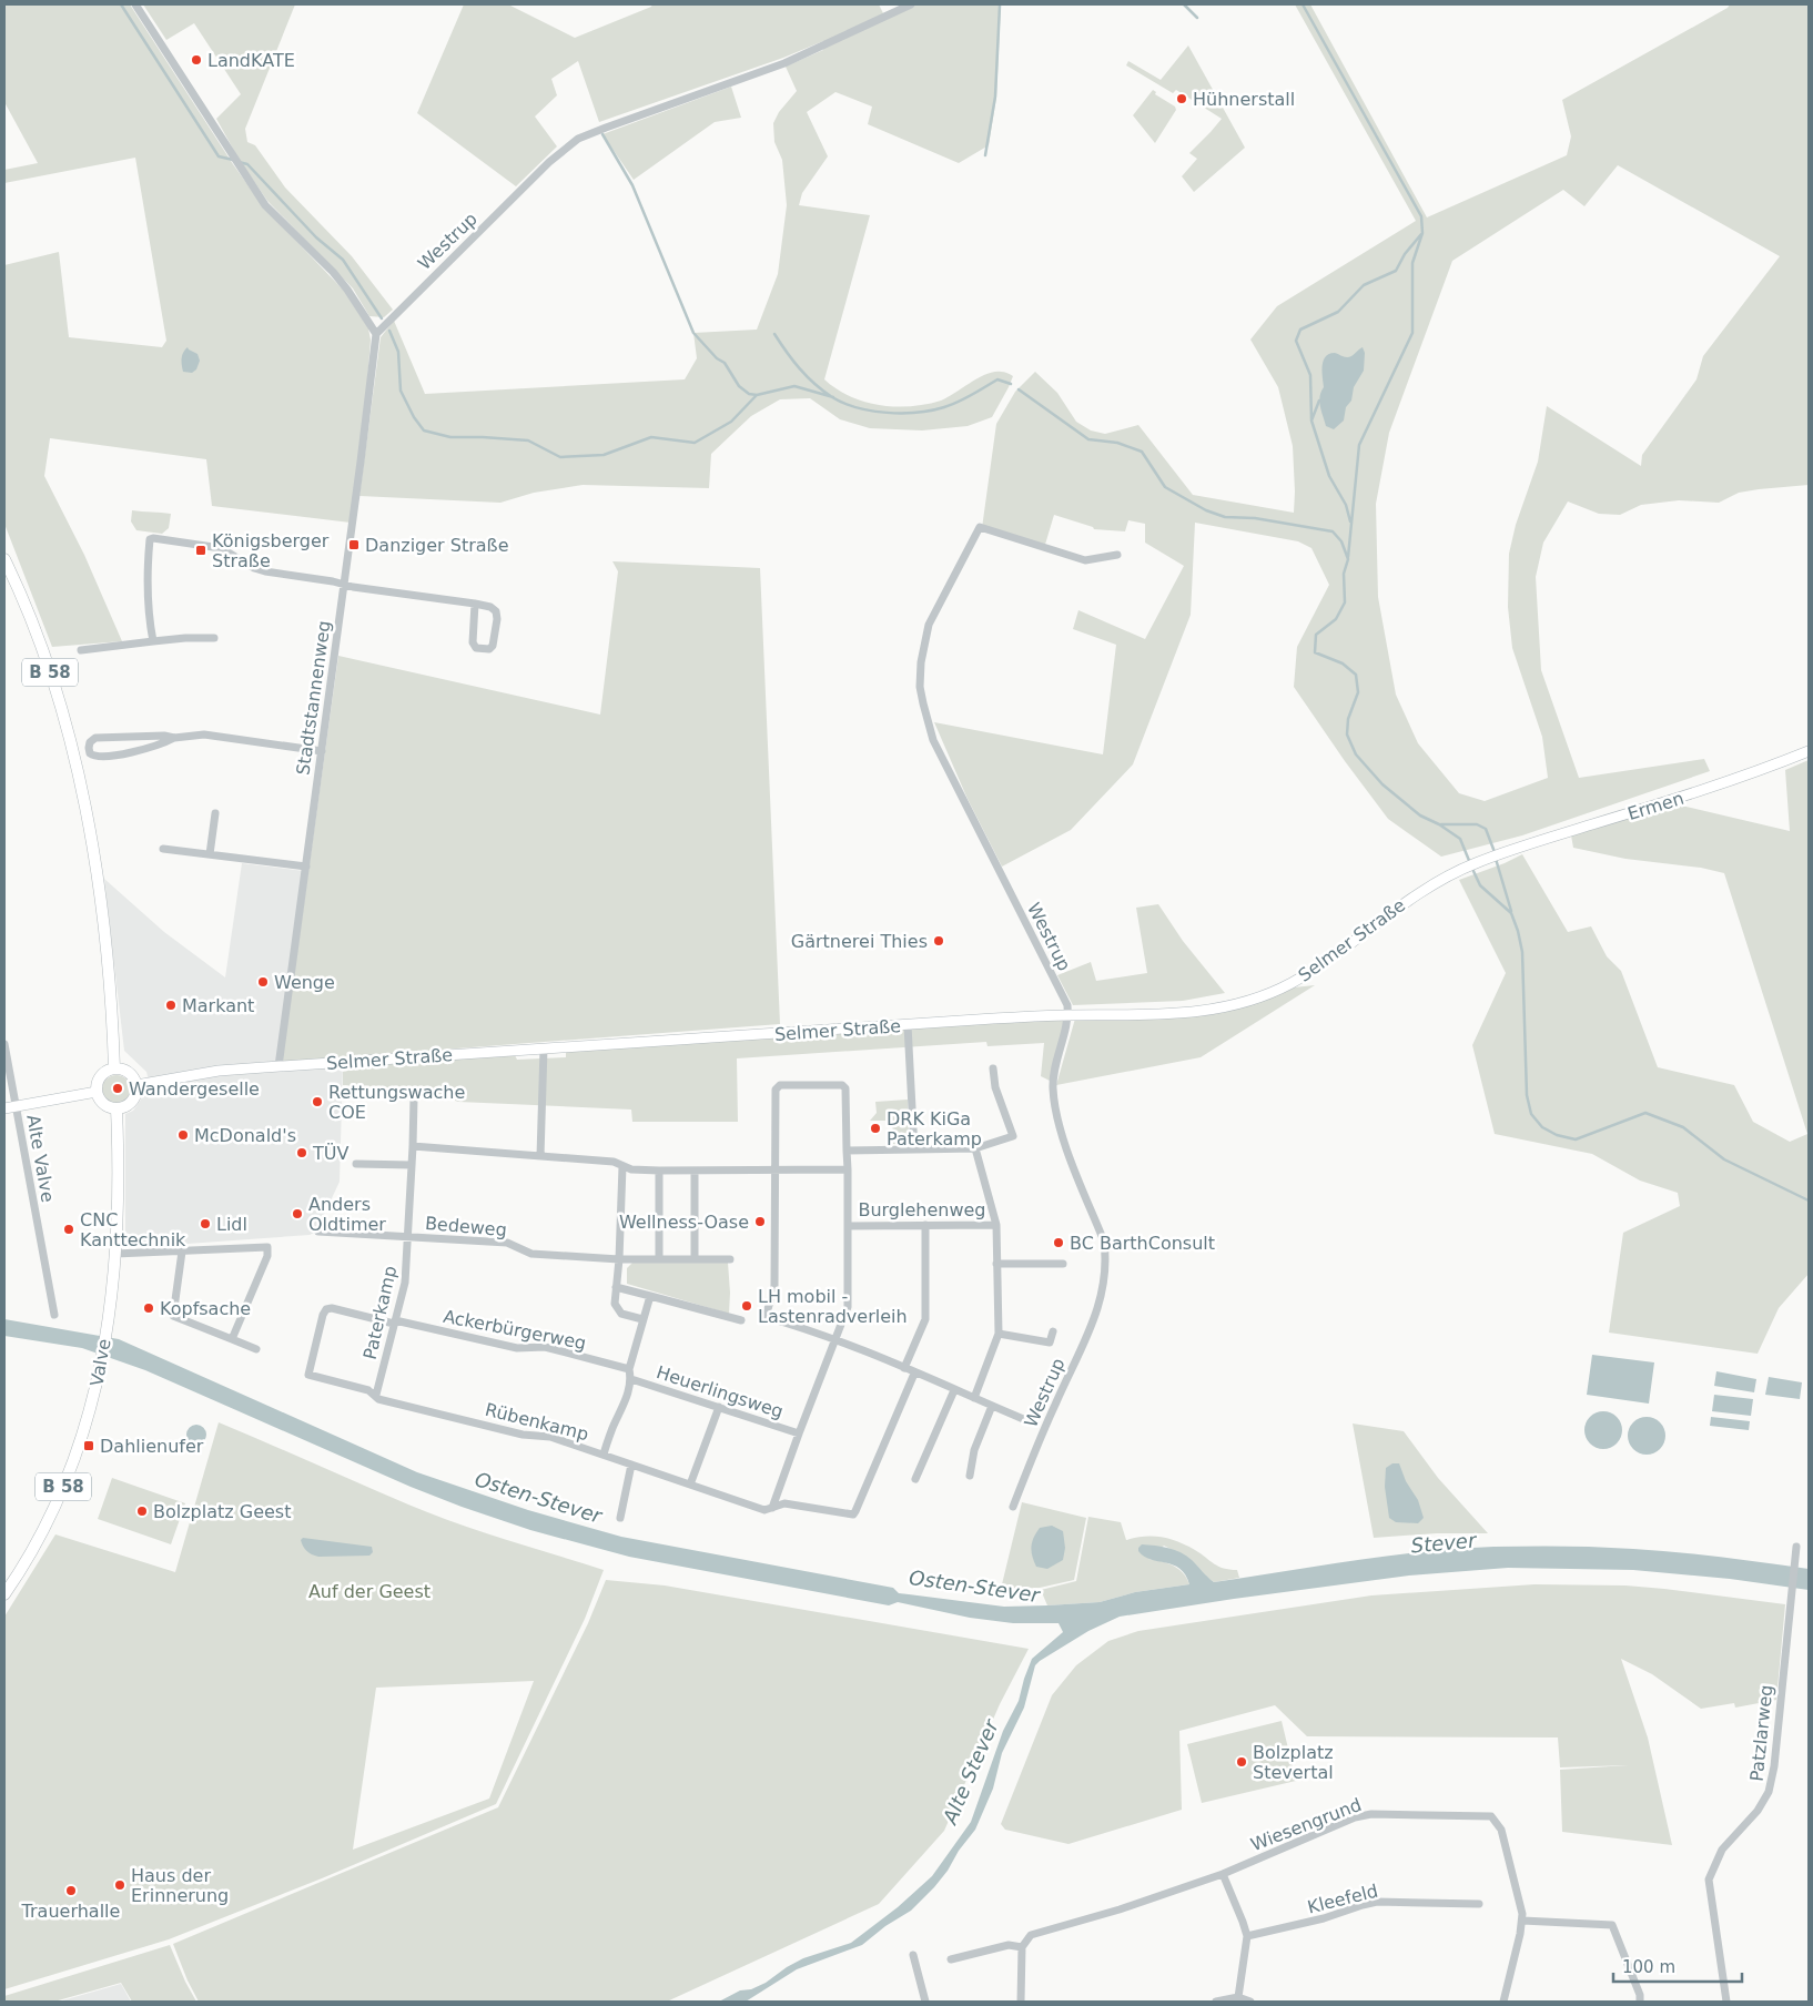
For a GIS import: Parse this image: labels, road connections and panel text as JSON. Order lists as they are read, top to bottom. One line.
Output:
{"streets":{"main road":["B 58","Ermen","Selmer Straße","Valve"],"street":["Westrup","Stadtstannenweg","Alte Valve","Burglehenweg","Bedeweg","Paterkamp","Ackerbürgerweg","Heuerlingsweg","Rübenkamp","Patzlarweg","Wiesengrund","Kleefeld"]},"crossings":[["Westrup","Stadtstannenweg"],["Westrup","Selmer Straße"],["B 58","Selmer Straße"],["B 58","Valve"],["Stadtstannenweg","Selmer Straße"],["Ermen","Selmer Straße"],["Selmer Straße","Valve"],["Burglehenweg","Heuerlingsweg"],["Bedeweg","Paterkamp"],["Paterkamp","Ackerbürgerweg"],["Paterkamp","Rübenkamp"],["Ackerbürgerweg","Rübenkamp"],["Heuerlingsweg","Rübenkamp"]],"water":["Osten-Stever","Stever","Alte Stever"],"parks":["Auf der Geest"],"places":{"other":["LandKATE","Hühnerstall","Gärtnerei Thies","Wenge","Markant","Wandergeselle","Rettungswache COE","DRK KiGa Paterkamp","McDonald's","TÜV","Anders Oldtimer","Wellness-Oase","Lidl","CNC Kanttechnik","BC BarthConsult","LH mobil - Lastenradverleih","Kopfsache","Bolzplatz Geest","Bolzplatz Stevertal","Haus der Erinnerung","Trauerhalle"],"transit":["Danziger Straße","Königsberger Straße","Dahlienufer"]},"scale_bar":"100 m"}
